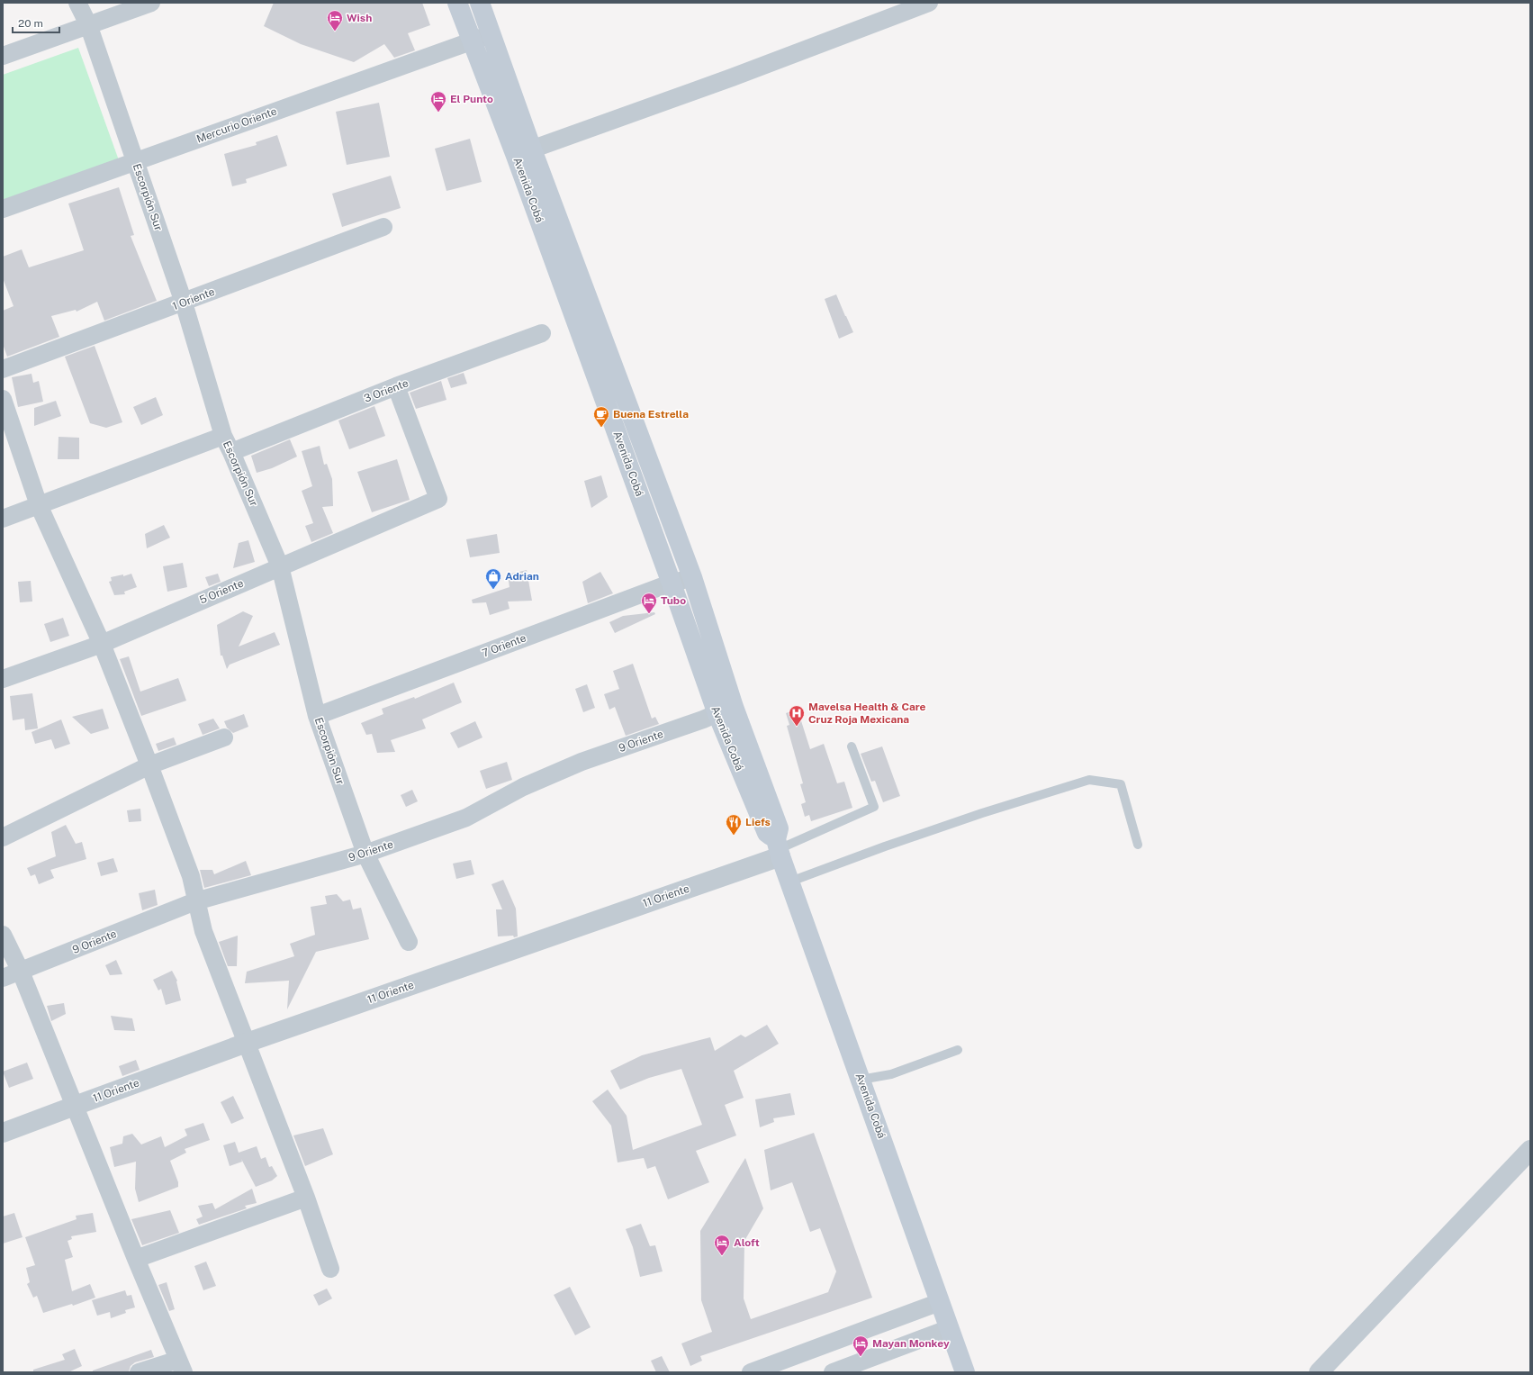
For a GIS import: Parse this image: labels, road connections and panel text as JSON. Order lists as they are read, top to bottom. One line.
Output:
{"streets":{"main road":["Avenida Cobá"],"street":["Mercurio Oriente","Escorpión Sur","1 Oriente","3 Oriente","5 Oriente","7 Oriente","9 Oriente","11 Oriente"]},"crossings":[["Mercurio Oriente","Avenida Cobá"],["Mercurio Oriente","Escorpión Sur"],["Avenida Cobá","7 Oriente"],["Avenida Cobá","9 Oriente"],["Avenida Cobá","11 Oriente"],["Escorpión Sur","1 Oriente"],["Escorpión Sur","3 Oriente"],["Escorpión Sur","5 Oriente"],["Escorpión Sur","7 Oriente"],["Escorpión Sur","9 Oriente"],["3 Oriente","5 Oriente"]],"places":{"hotel":["Wish","El Punto","Tubo","Aloft","Mayan Monkey"],"cafe":["Buena Estrella"],"shop":["Adrian"],"hospital":["Mavelsa Health & Care Cruz Roja Mexicana"],"restaurant":["Liefs"]},"scale_bar":"20 m"}
